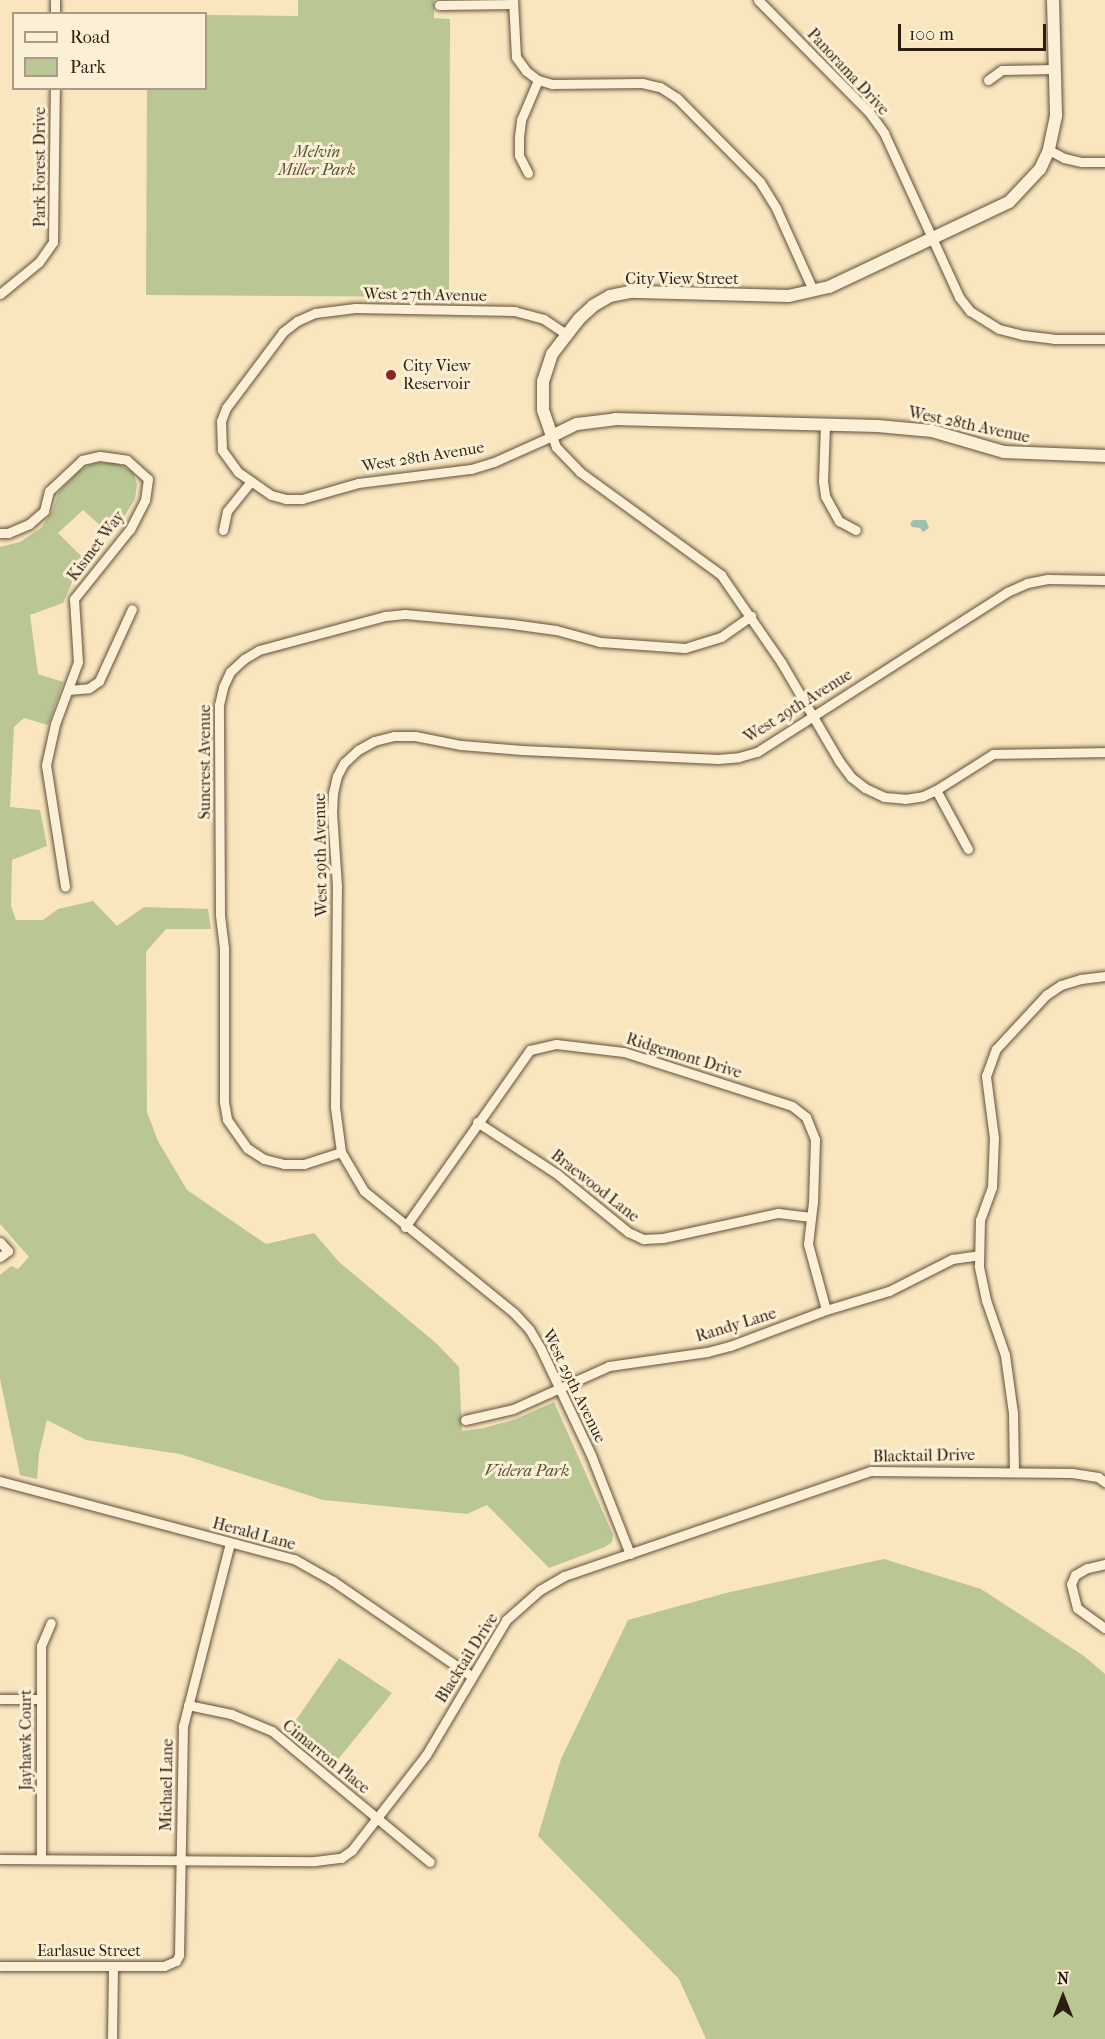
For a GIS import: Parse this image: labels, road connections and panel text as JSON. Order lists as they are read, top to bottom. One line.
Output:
{"streets":{"street":["Panorama Drive","Park Forest Drive","City View Street","West 27th Avenue","West 28th Avenue","Kismet Way","West 29th Avenue","Suncrest Avenue","Ridgemont Drive","Braewood Lane","Randy Lane","Blacktail Drive","Herald Lane","Jayhawk Court","Cimarron Place","Michael Lane","Earlasue Street"]},"crossings":[["Panorama Drive","City View Street"],["City View Street","West 27th Avenue"],["City View Street","West 28th Avenue"],["City View Street","West 29th Avenue"],["City View Street","Suncrest Avenue"],["West 27th Avenue","West 28th Avenue"],["West 29th Avenue","Suncrest Avenue"],["West 29th Avenue","Ridgemont Drive"],["West 29th Avenue","Randy Lane"],["West 29th Avenue","Blacktail Drive"],["Ridgemont Drive","Braewood Lane"],["Ridgemont Drive","Randy Lane"],["Blacktail Drive","Herald Lane"],["Blacktail Drive","Jayhawk Court"],["Blacktail Drive","Cimarron Place"],["Blacktail Drive","Michael Lane"],["Herald Lane","Michael Lane"],["Cimarron Place","Michael Lane"],["Michael Lane","Earlasue Street"]],"parks":["Melvin Miller Park","Videra Park"],"places":["City View Reservoir"],"legend":["Road","Park"],"scale_bar":"100 m","north":"top"}
